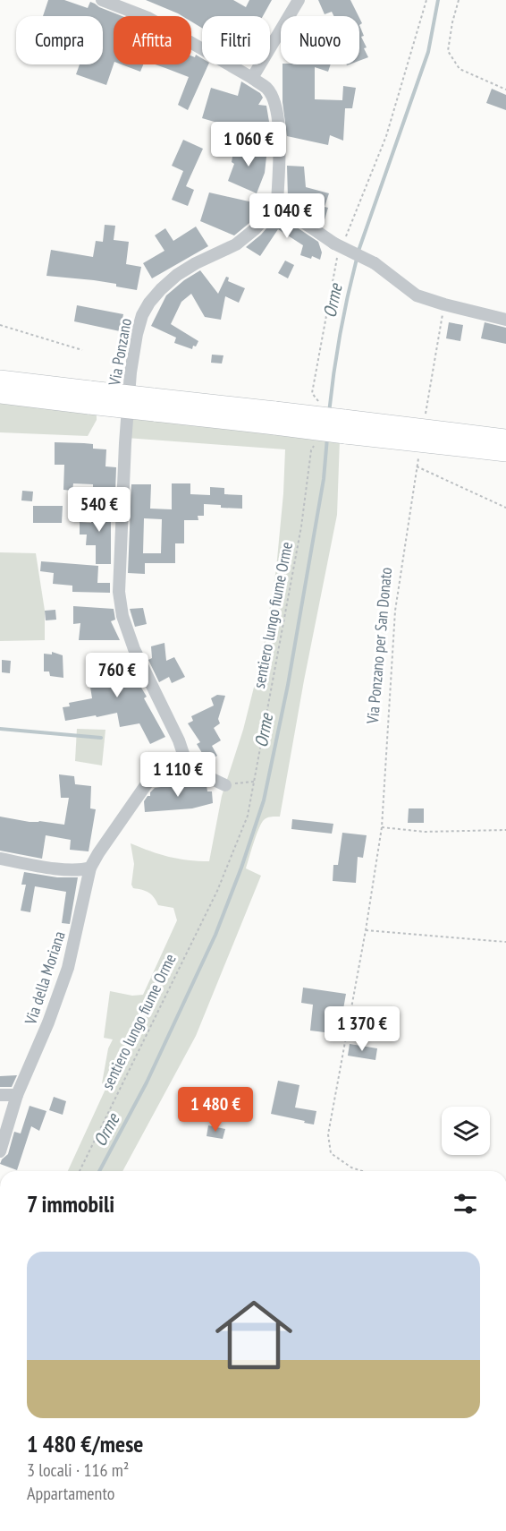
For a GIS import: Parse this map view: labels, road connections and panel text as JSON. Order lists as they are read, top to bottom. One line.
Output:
{"streets":{"street":["Via Ponzano","Via della Moriana"],"path":["sentiero lungo fiume Orme","Via Ponzano per San Donato"]},"water":["Orme"],"page":{"chip":["Compra","Affitta","Filtri","Nuovo"],"price":["1 060 €","1 040 €","540 €","760 €","1 110 €","1 370 €","1 480 €"],"heading":"7 immobili","list":[{"name":"1 480 €/mese","note":"3 locali · 116 m² · Appartamento"}]}}
